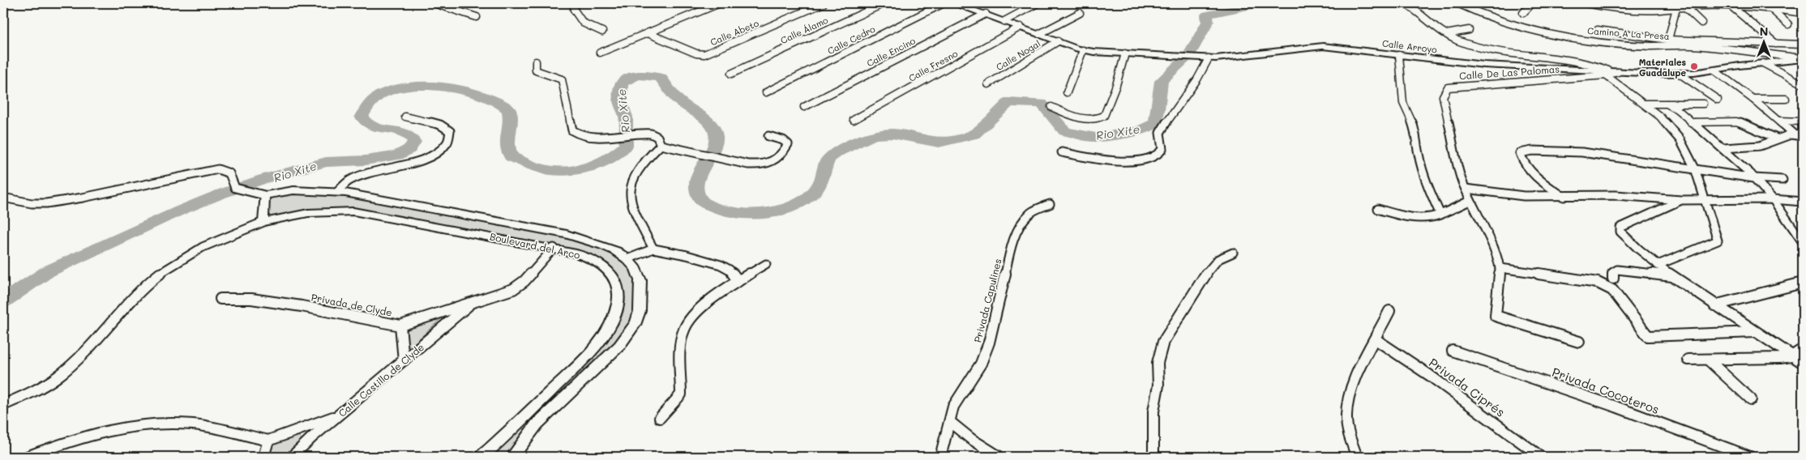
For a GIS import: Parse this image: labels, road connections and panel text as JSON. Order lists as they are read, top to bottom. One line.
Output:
{"streets":{"street":["Calle Álamo","Calle Abeto","Camino A La Presa","Calle Cedro","Calle Arroyo","Calle Encino","Calle Nogal","Calle Fresno","Calle De Las Palomas","Boulevard del Arco","Privada Capulines","Privada de Clyde","Calle Castillo de Clyde","Privada Ciprés","Privada Cocoteros"]},"crossings":[["Camino A La Presa","Calle Arroyo"],["Calle Arroyo","Calle Encino"],["Calle Arroyo","Calle Nogal"],["Calle Arroyo","Calle Fresno"],["Calle Arroyo","Calle De Las Palomas"],["Boulevard del Arco","Privada de Clyde"],["Privada de Clyde","Calle Castillo de Clyde"]],"water":["Rio Xite"],"places":["Materiales Guadalupe"],"north":"top"}
